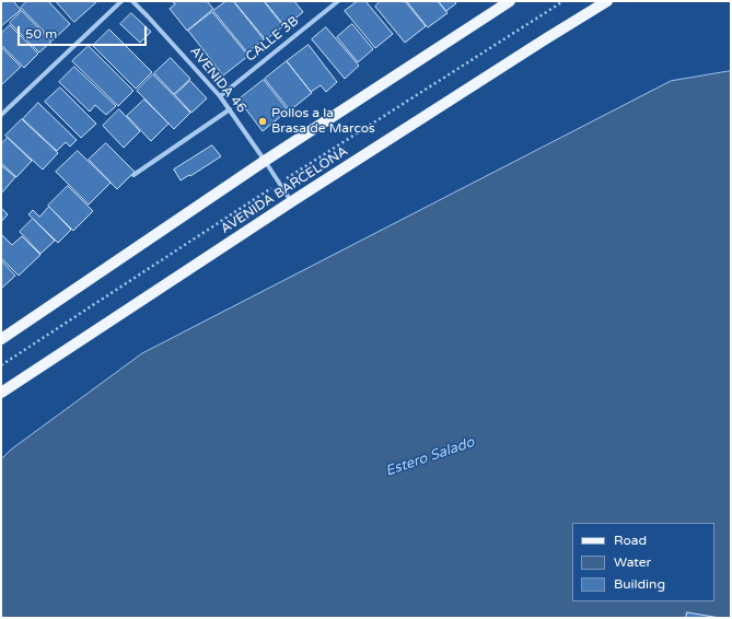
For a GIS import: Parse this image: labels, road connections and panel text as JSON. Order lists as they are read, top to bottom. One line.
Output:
{"streets":{"main road":["AVENIDA BARCELONA"],"street":["CALLE 3B","AVENIDA 46"]},"crossings":[["CALLE 3B","AVENIDA 46"],["AVENIDA 46","AVENIDA BARCELONA"]],"water":["Estero Salado"],"places":["Pollos a la Brasa de Marcos"],"legend":["Road","Water","Building"],"scale_bar":"50 m"}
